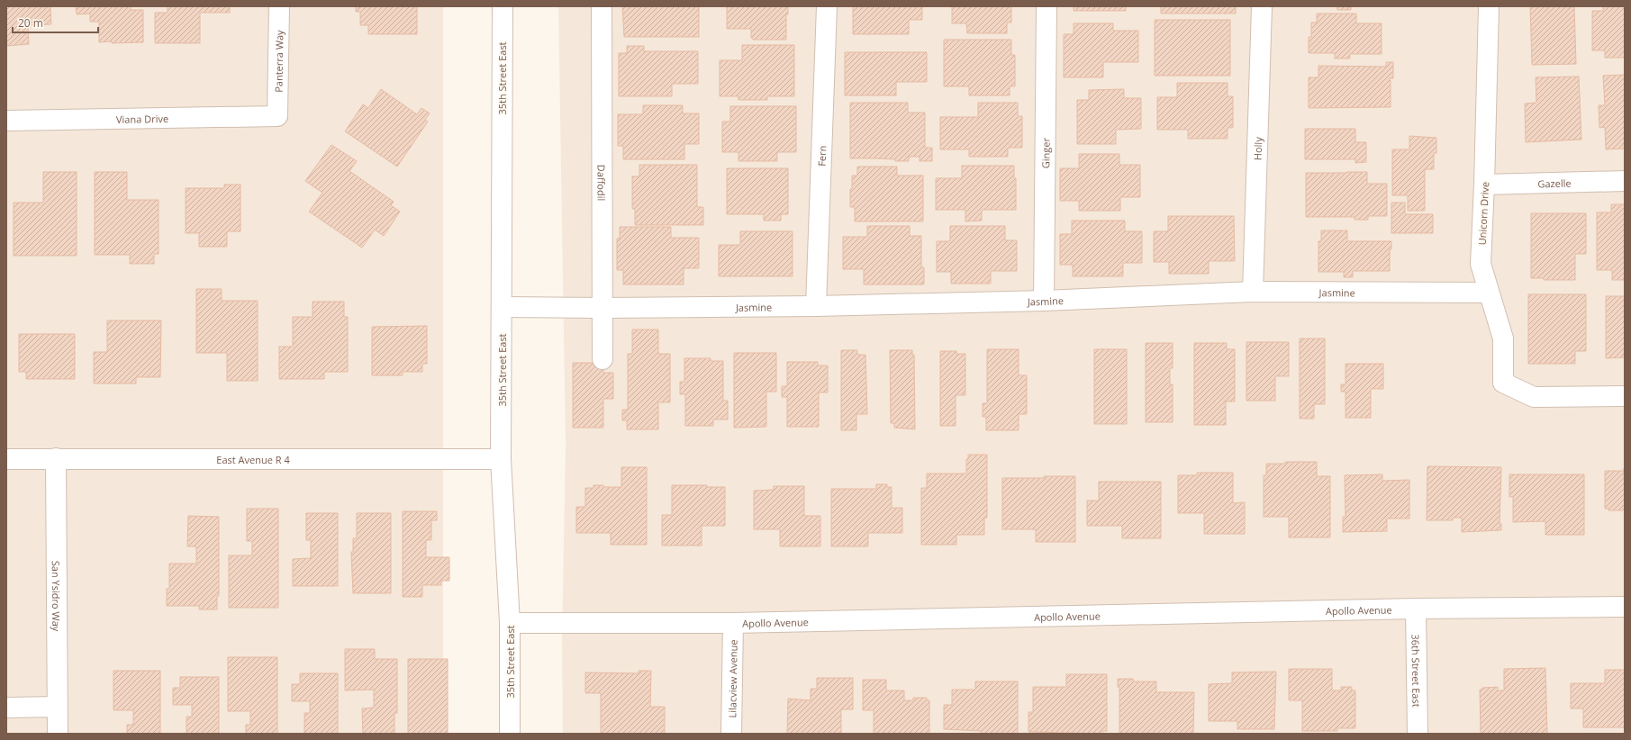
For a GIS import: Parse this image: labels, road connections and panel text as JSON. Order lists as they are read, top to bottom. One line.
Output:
{"streets":{"street":["Panterra Way","35th Street East","Viana Drive","Holly","Ginger","Fern","Daffodil","Gazelle","Unicorn Drive","Jasmine","East Avenue R 4","San Ysidro Way","Apollo Avenue","36th Street East","Lilacview Avenue"]},"crossings":[["Panterra Way","Viana Drive"],["35th Street East","Jasmine"],["35th Street East","East Avenue R 4"],["35th Street East","Apollo Avenue"],["Holly","Jasmine"],["Ginger","Jasmine"],["Fern","Jasmine"],["Daffodil","Jasmine"],["Gazelle","Unicorn Drive"],["Unicorn Drive","Jasmine"],["East Avenue R 4","San Ysidro Way"],["Apollo Avenue","36th Street East"],["Apollo Avenue","Lilacview Avenue"]],"scale_bar":"20 m"}
